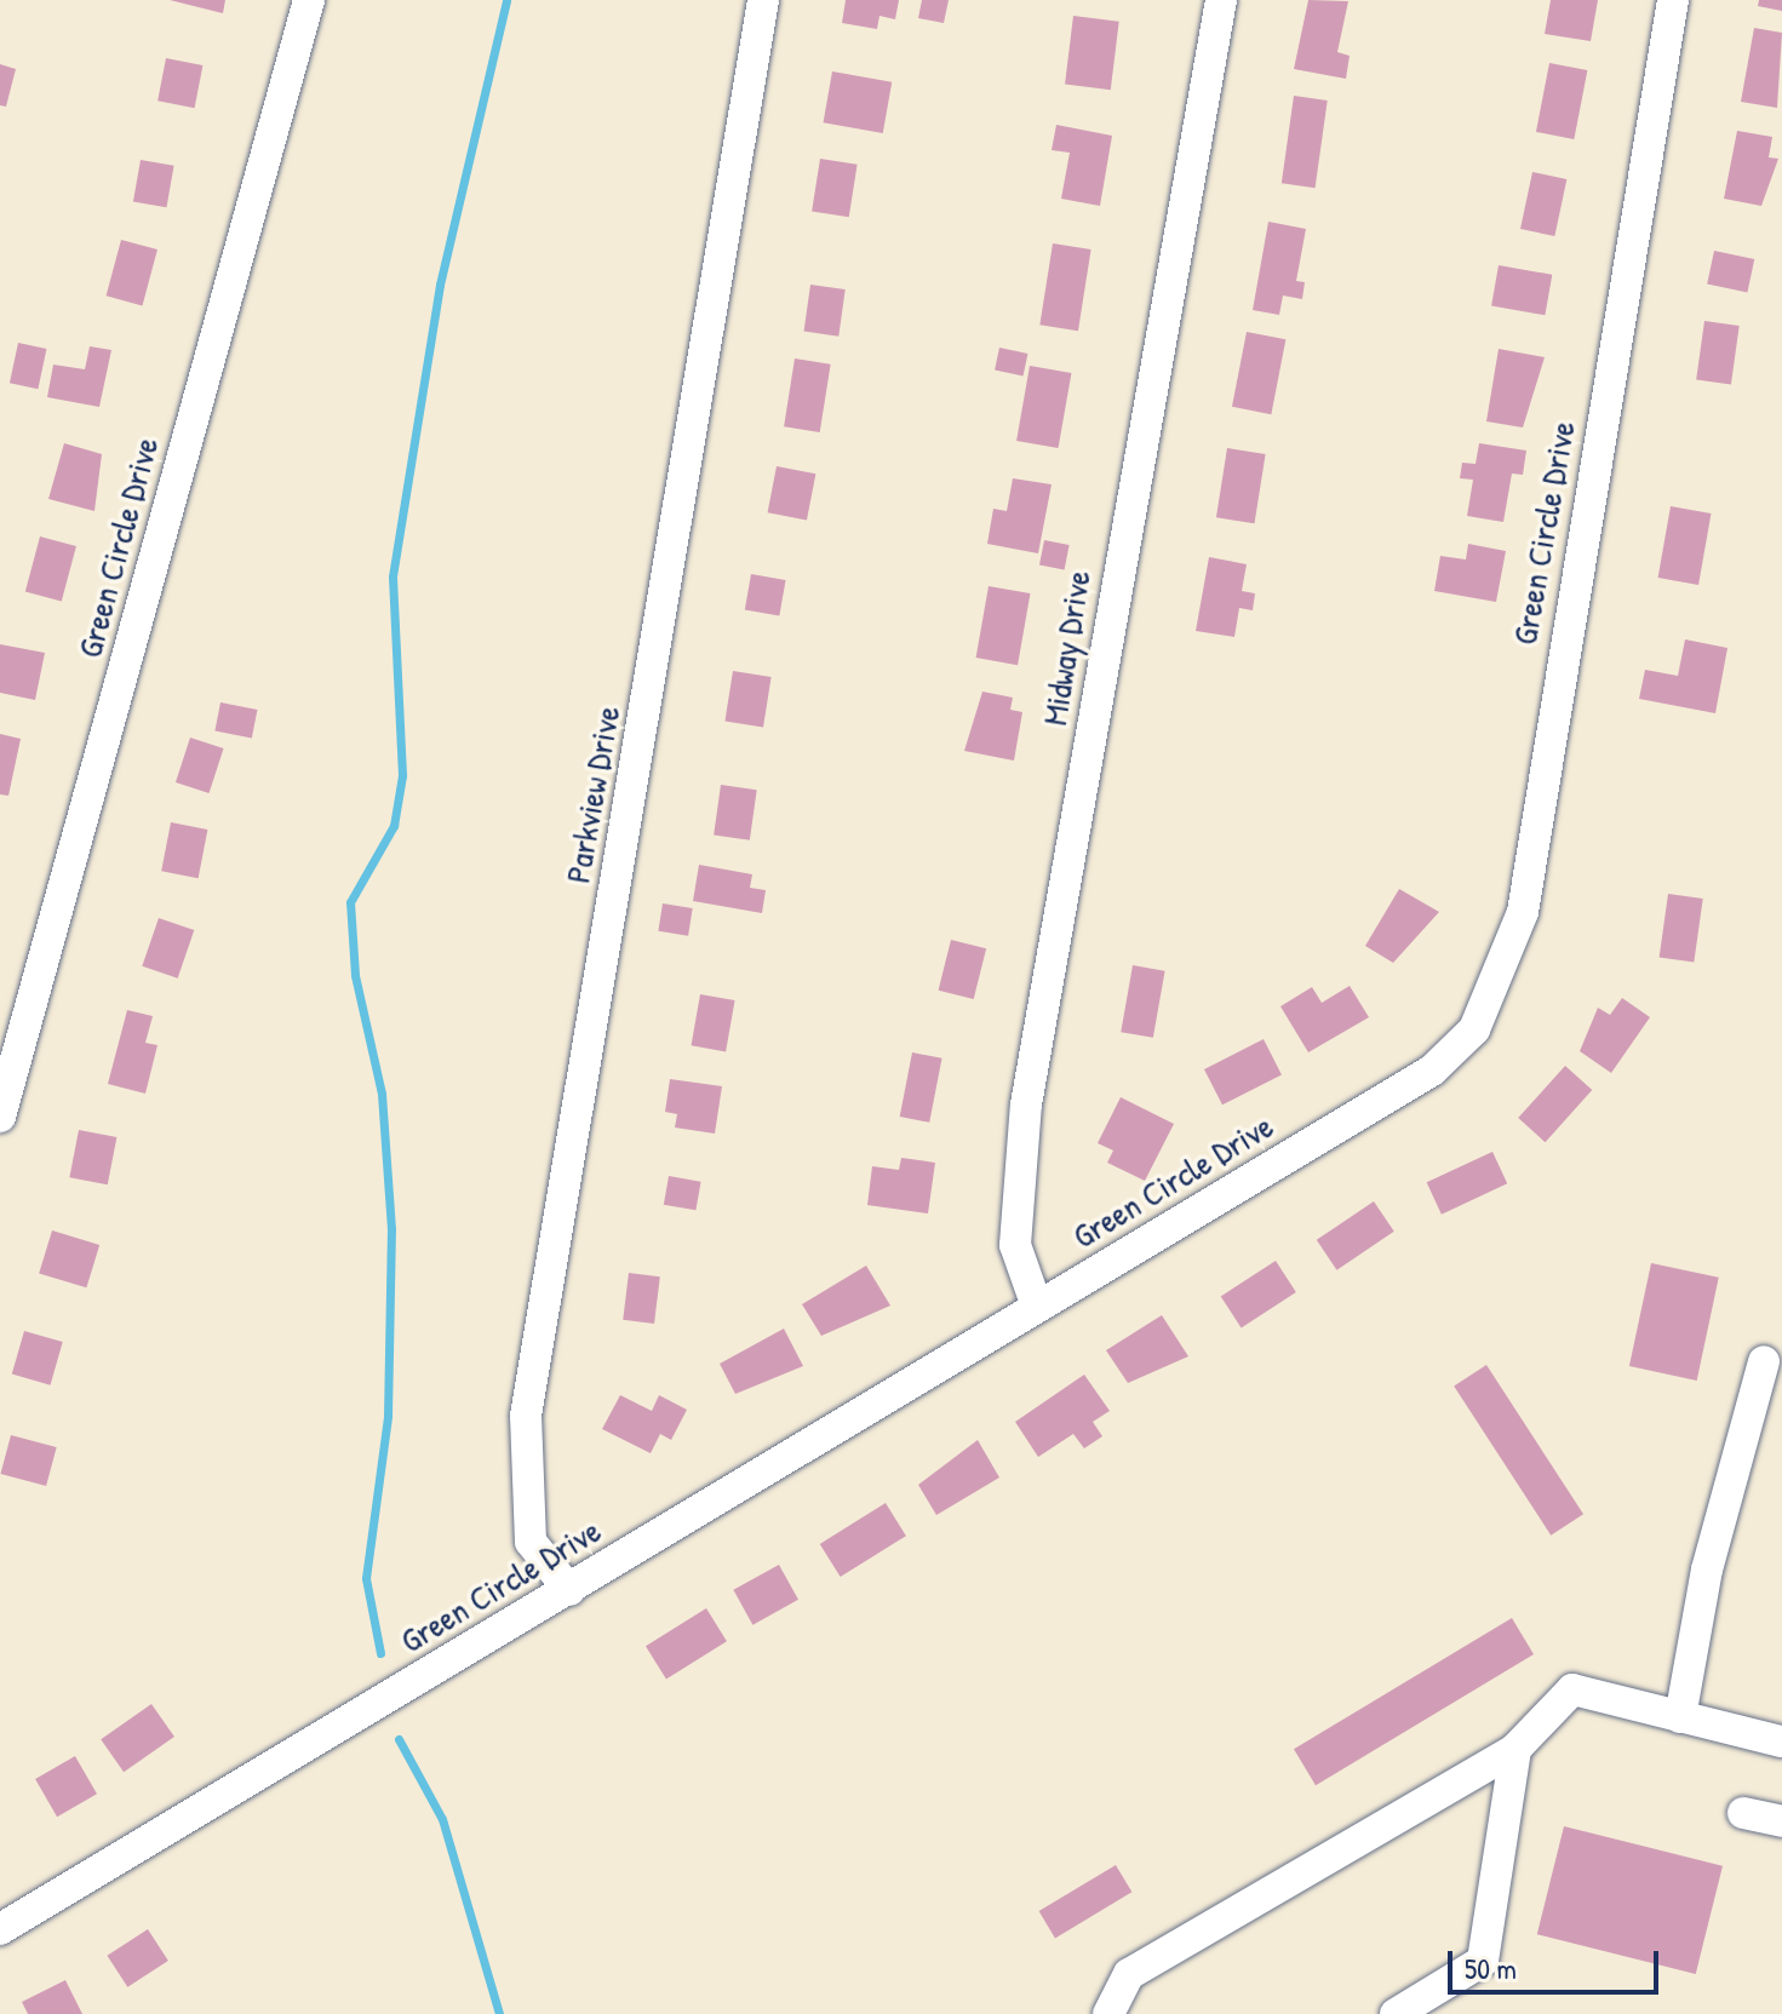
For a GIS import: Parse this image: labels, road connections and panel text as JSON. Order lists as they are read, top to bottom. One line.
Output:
{"streets":{"street":["Green Circle Drive","Midway Drive","Parkview Drive"]},"crossings":[["Green Circle Drive","Midway Drive"],["Green Circle Drive","Parkview Drive"]],"scale_bar":"50 m"}
